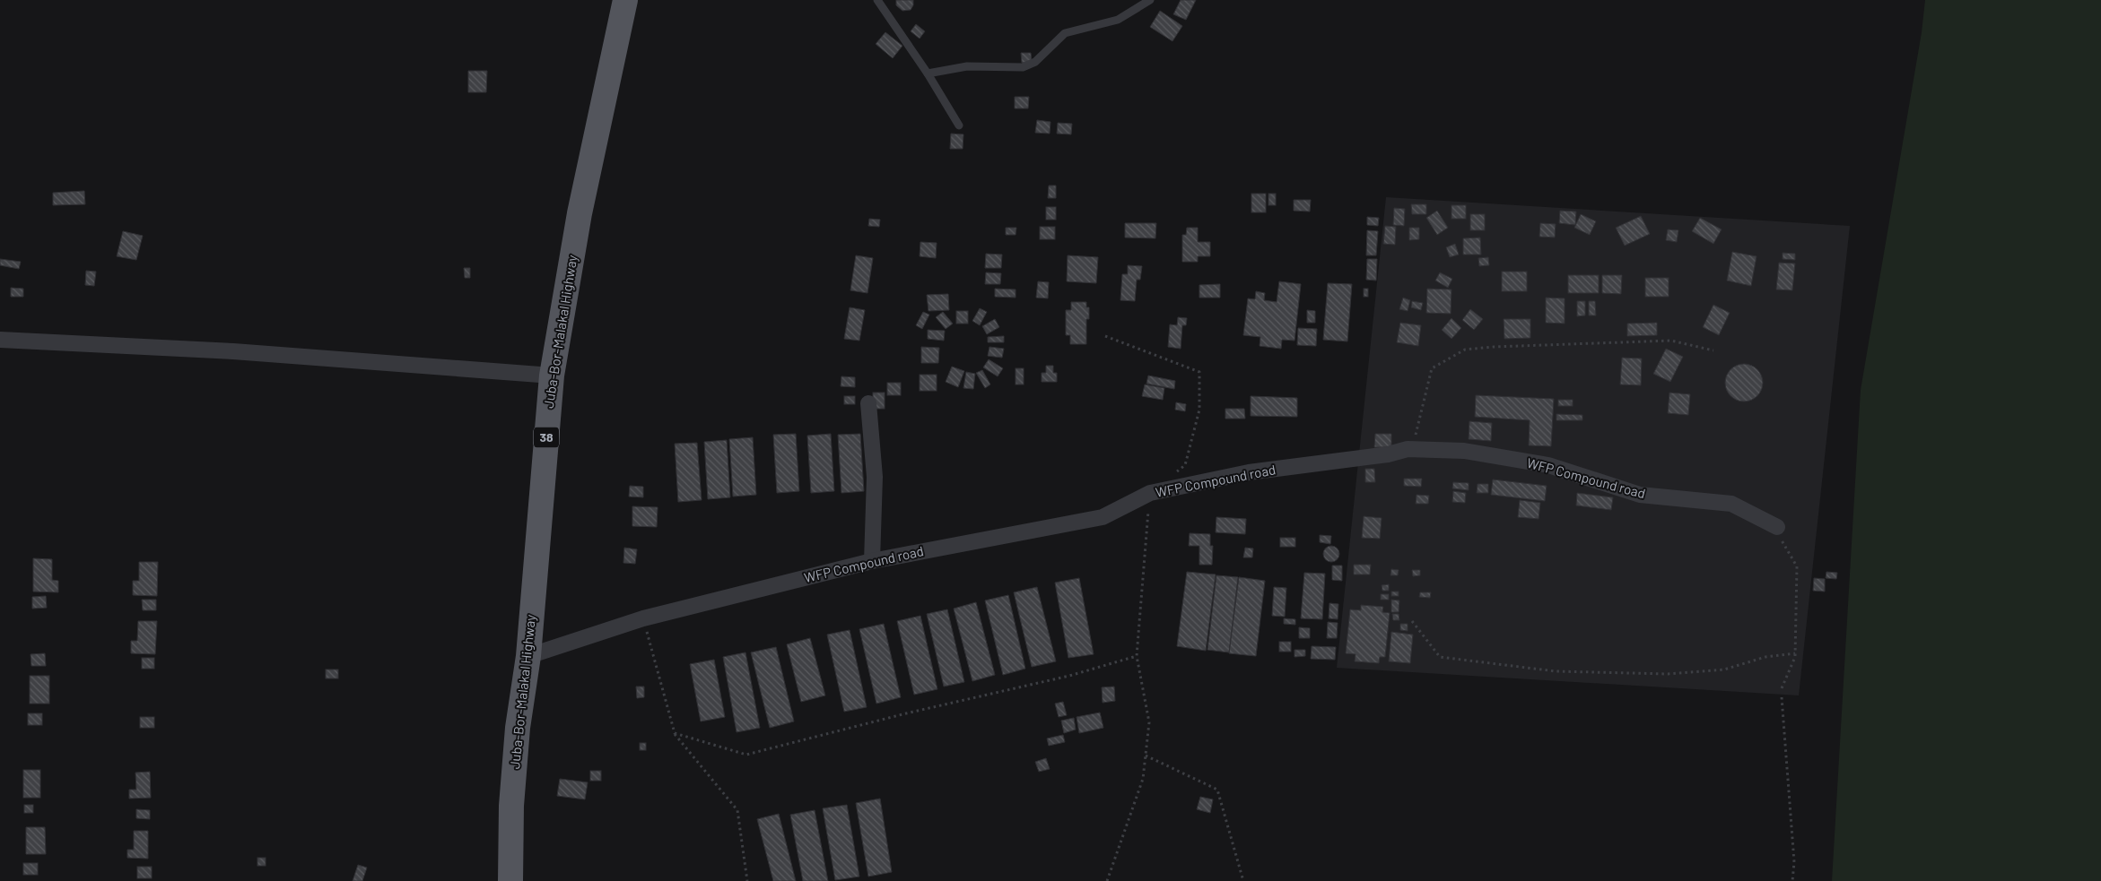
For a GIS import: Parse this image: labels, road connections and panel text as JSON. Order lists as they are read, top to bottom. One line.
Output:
{"streets":{"main road":["Juba-Bor-Malakal Highway","38"],"street":["WFP Compound road"]},"crossings":[["Juba-Bor-Malakal Highway","WFP Compound road"]]}
